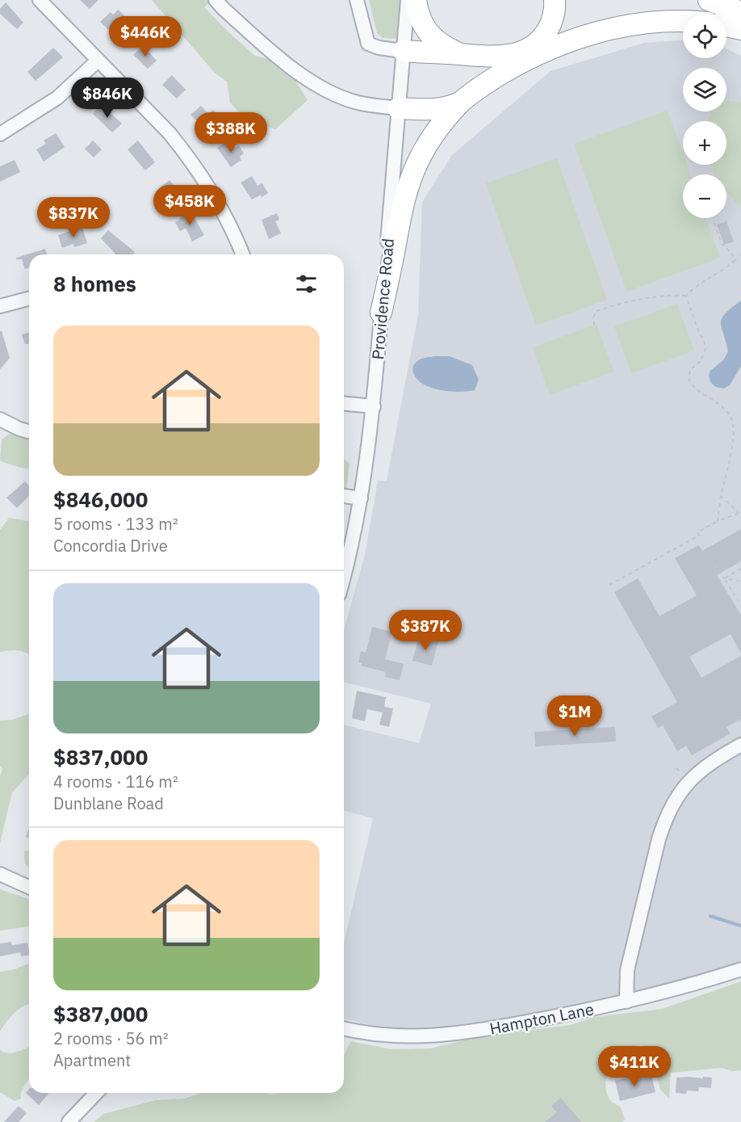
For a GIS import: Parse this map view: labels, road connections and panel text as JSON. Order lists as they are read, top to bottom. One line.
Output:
{"streets":{"street":["Providence Road","Hampton Lane"]},"page":{"map_buttons":["+","−"],"price":["$446K","$846K","$388K","$458K","$837K","$387K","$1M","$411K"],"heading":"8 homes","list":[{"name":"$846,000","note":"5 rooms · 133 m² · Concordia Drive"},{"name":"$837,000","note":"4 rooms · 116 m² · Dunblane Road"},{"name":"$387,000","note":"2 rooms · 56 m² · Apartment"}]}}
